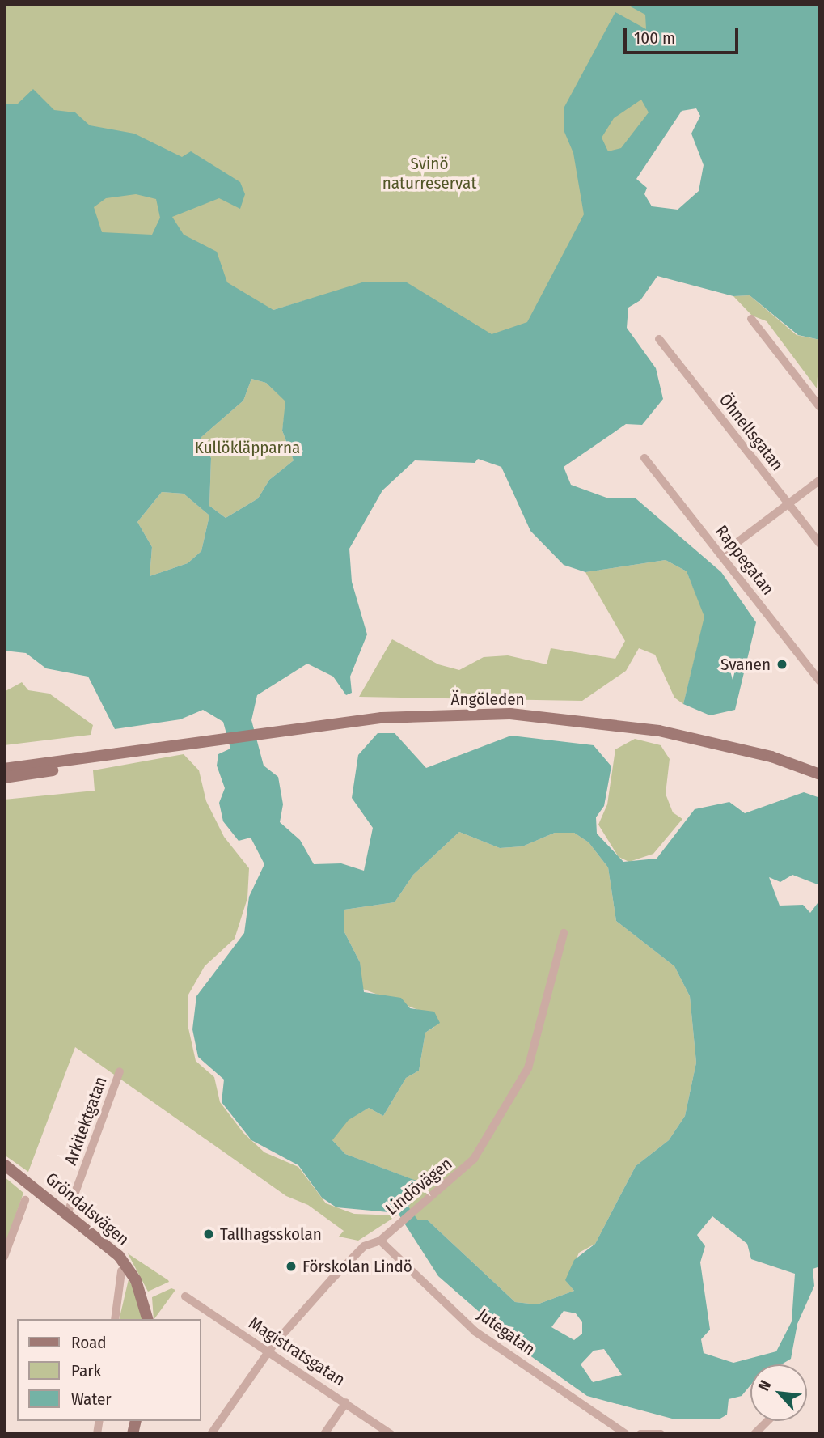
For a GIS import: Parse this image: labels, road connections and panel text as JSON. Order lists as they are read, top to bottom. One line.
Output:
{"streets":{"main road":["Ängöleden","Gröndalsvägen"],"street":["Öhnellsgatan","Rappegatan","Arkitektgatan","Lindövägen","Jutegatan","Magistratsgatan"]},"crossings":[["Arkitektgatan","Gröndalsvägen"],["Lindövägen","Jutegatan"],["Lindövägen","Magistratsgatan"]],"parks":["Svinö naturreservat","Kullökläpparna"],"places":["Svanen","Tallhagsskolan","Förskolan Lindö"],"legend":["Road","Park","Water"],"scale_bar":"100 m","north":"top left"}
